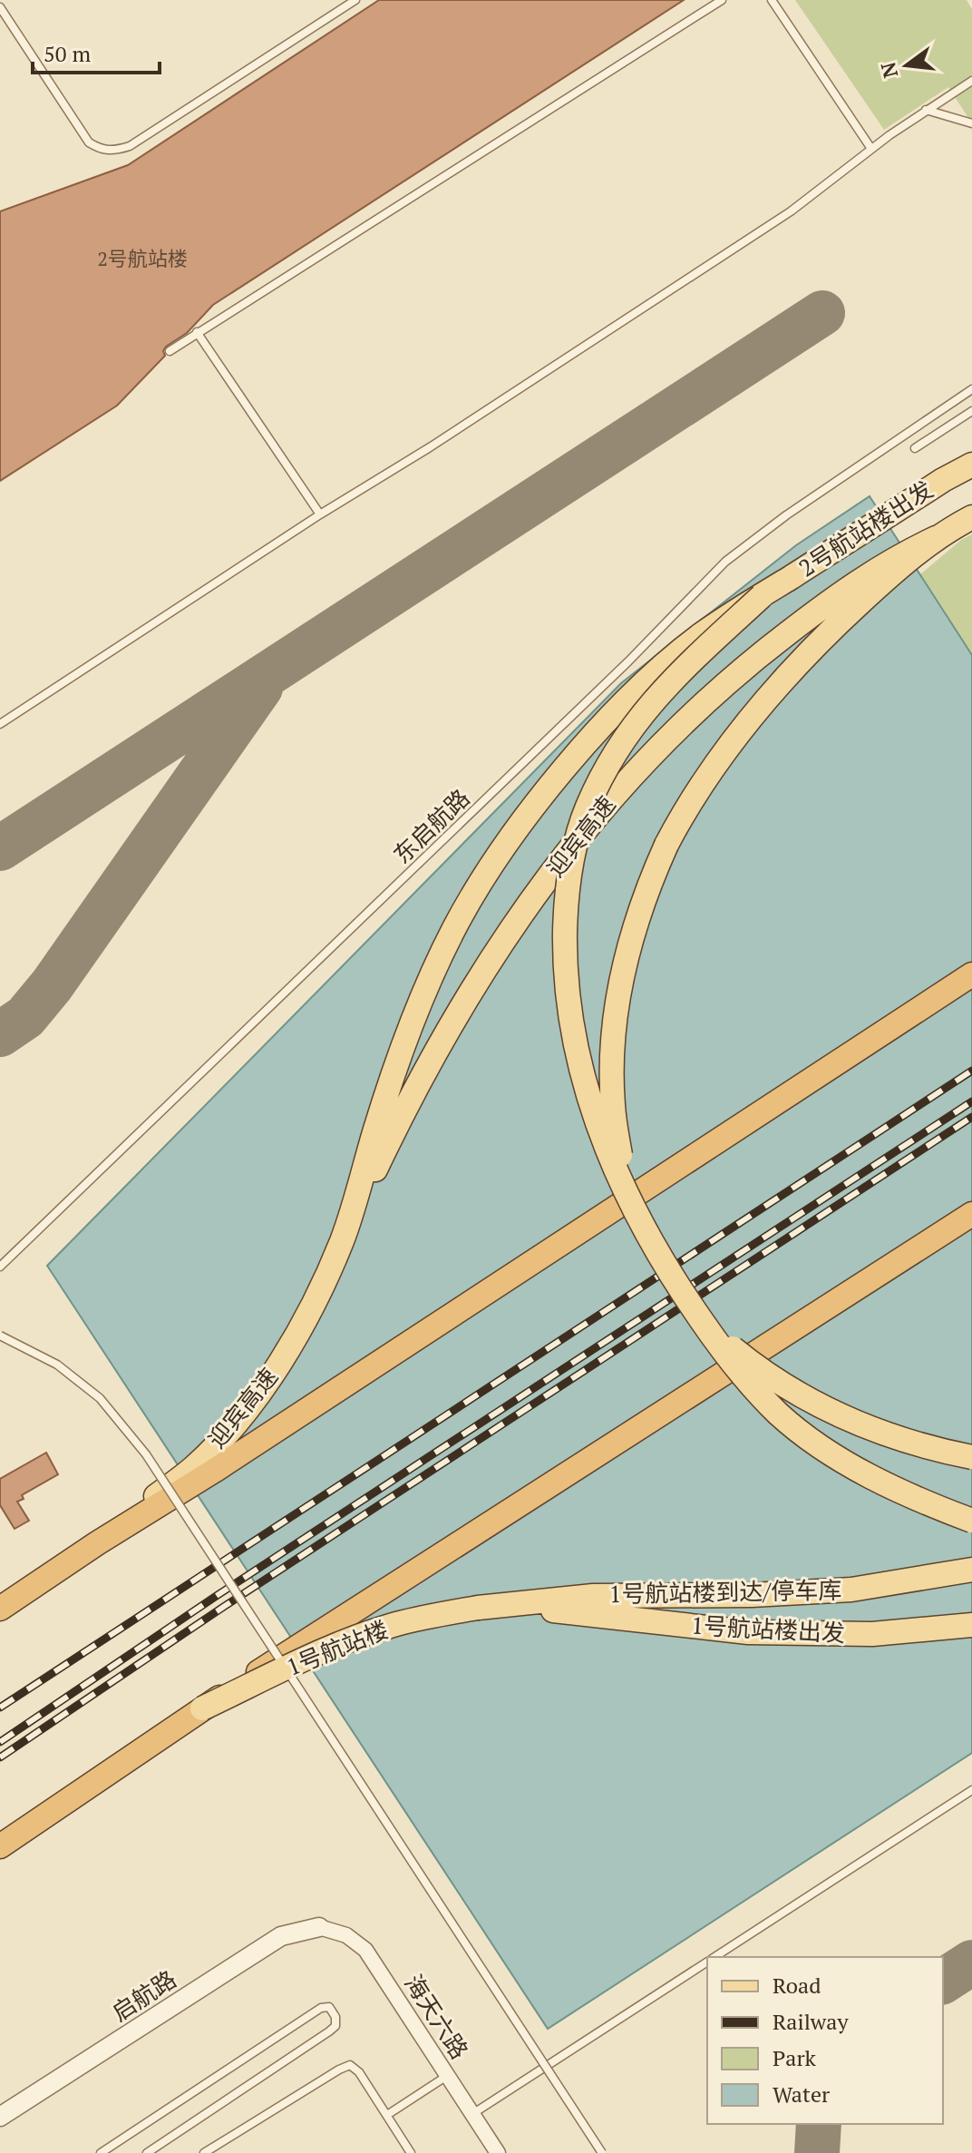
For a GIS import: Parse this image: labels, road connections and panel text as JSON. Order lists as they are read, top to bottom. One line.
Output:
{"streets":{"main road":["2号航站楼出发","迎宾高速","1号航站楼到达/停车库","1号航站楼出发","1号航站楼"],"street":["启航路","海天六路"],"lane":["东启航路"]},"crossings":[["2号航站楼出发","迎宾高速"],["1号航站楼到达/停车库","1号航站楼出发"],["1号航站楼到达/停车库","1号航站楼"],["1号航站楼出发","1号航站楼"],["启航路","海天六路"]],"house_numbers":["2号航站楼"],"legend":["Road","Railway","Park","Water"],"scale_bar":"50 m","north":"left"}
